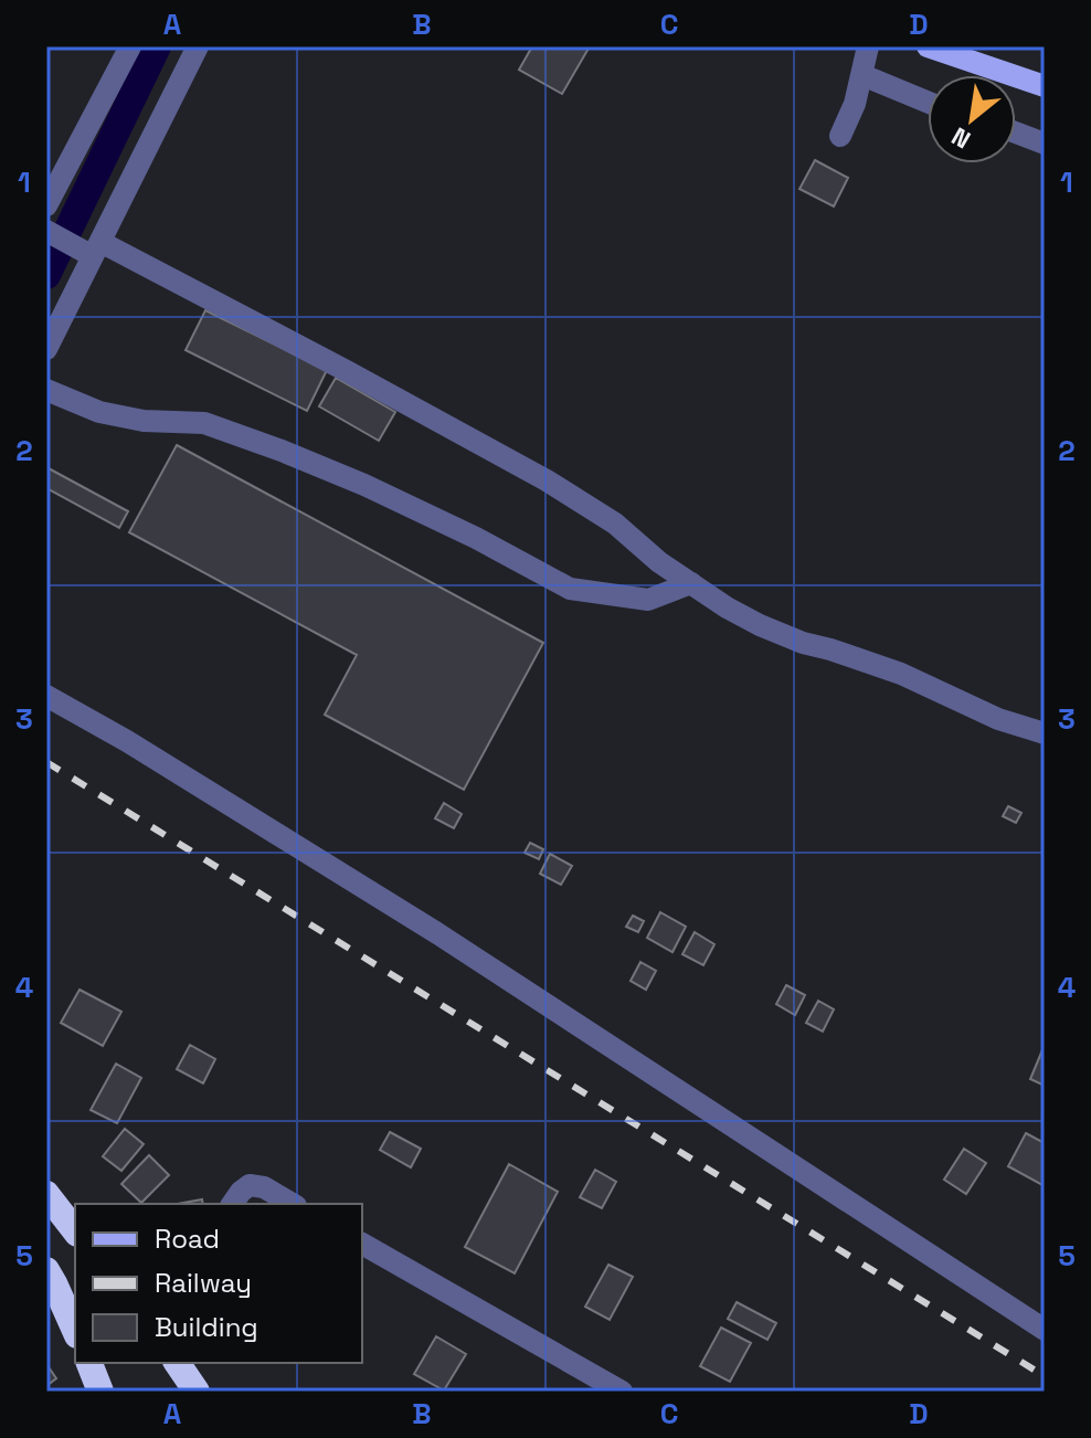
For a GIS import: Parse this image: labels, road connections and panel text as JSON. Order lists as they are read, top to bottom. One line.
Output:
{"legend":["Road","Railway","Building"],"north":"bottom left","grid":{"columns":["A","B","C","D"],"rows":["1","2","3","4","5"]}}
